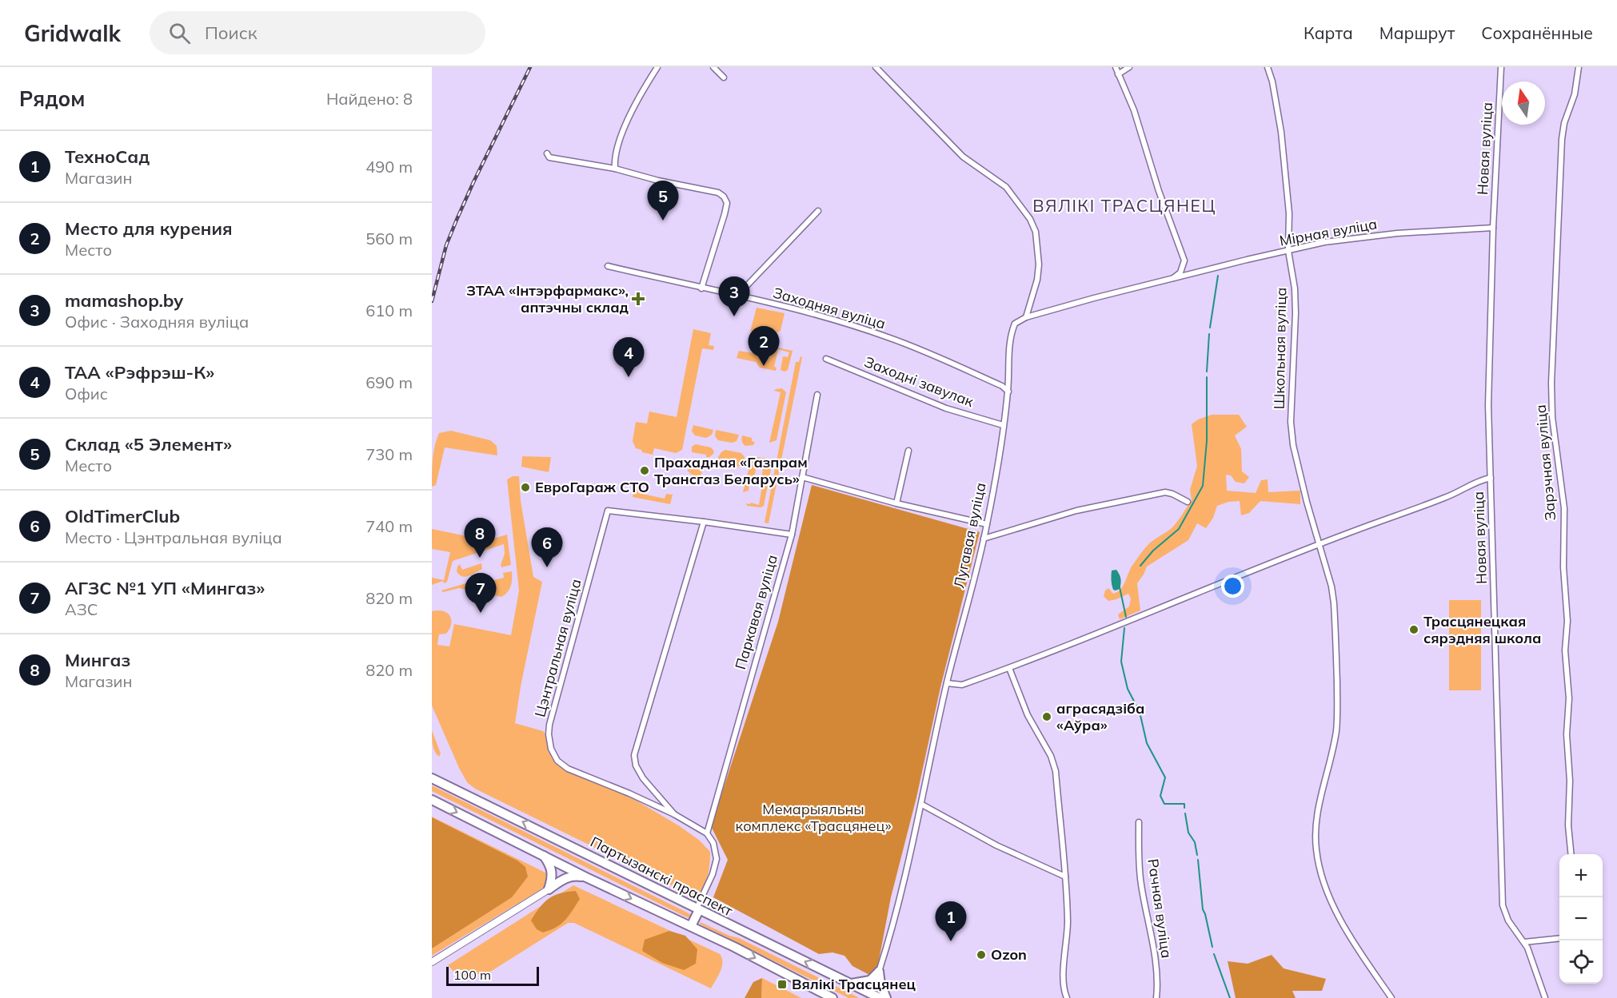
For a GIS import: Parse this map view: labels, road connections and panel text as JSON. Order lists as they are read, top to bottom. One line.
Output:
{"streets":{"highway":["Партызанскі праспект"],"street":["Новая вуліца","Мірная вуліца","Заходняя вуліца","Школьная вуліца","Заходні завулак","Зарэчная вуліца","Лугавая вуліца","Паркавая вуліца","Цэнтральная вуліца","Рачная вуліца"]},"crossings":[["Новая вуліца","Мірная вуліца"],["Мірная вуліца","Школьная вуліца"],["Заходняя вуліца","Лугавая вуліца"],["Заходні завулак","Лугавая вуліца"],["Паркавая вуліца","Цэнтральная вуліца"]],"districts":["ВЯЛІКІ ТРАСЦЯНЕЦ"],"parks":["Мемарыяльны комплекс «Трасцянец»"],"places":{"health":["ЗТАА «Інтэрфармакс», аптэчны склад"],"other":["Прахадная «Газпрам Трансгаз Беларусь»","ЕвроГараж СТО","Трасцянецкая сярэдняя школа","аграсядзіба «Аўра»","Ozon"],"transit":["Вялікі Трасцянец"]},"scale_bar":"100 m","north":"top","page":{"header":"Gridwalk","search":"Поиск","nav":["Карта","Маршрут","Сохранённые"],"heading":["Рядом","Найдено: 8"],"list":[{"mark":"1","name":"ТехноСад","note":"Магазин","value":"490 m"},{"mark":"2","name":"Место для курения","note":"Место","value":"560 m"},{"mark":"3","name":"mamashop.by","note":"Офис · Заходняя вуліца","value":"610 m"},{"mark":"4","name":"ТАА «Рэфрэш-К»","note":"Офис","value":"690 m"},{"mark":"5","name":"Склад «5 Элемент»","note":"Место","value":"730 m"},{"mark":"6","name":"OldTimerClub","note":"Место · Цэнтральная вуліца","value":"740 m"},{"mark":"7","name":"АГЗС №1 УП «Мингаз»","note":"АЗС","value":"820 m"},{"mark":"8","name":"Мингаз","note":"Магазин","value":"820 m"}],"pins":["5","3","2","4","8","6","7","1"],"map_buttons":["+","−"],"scale":"100 m"}}
